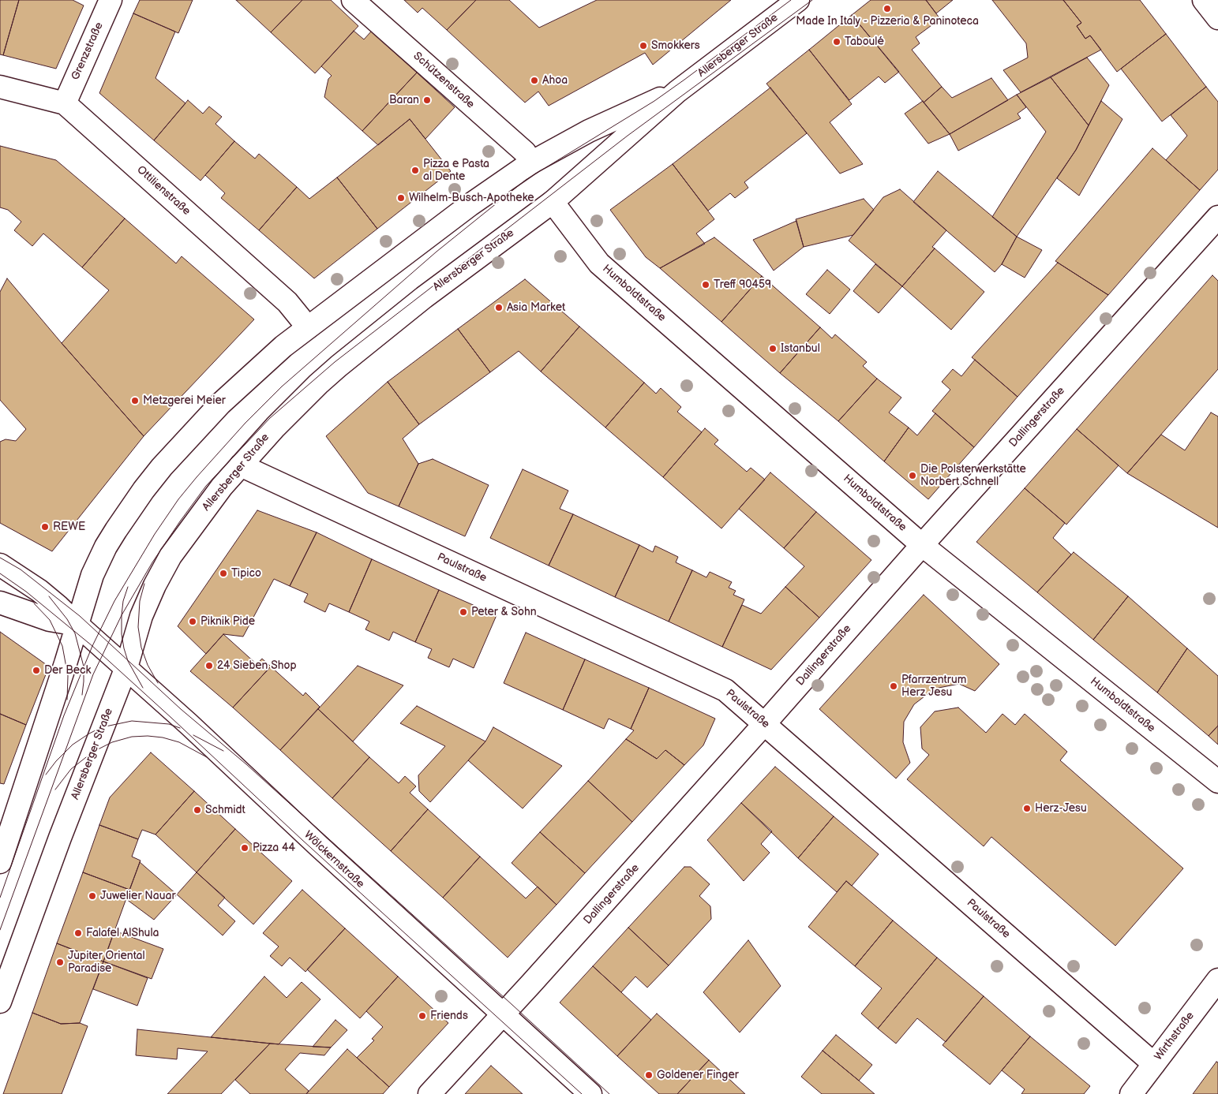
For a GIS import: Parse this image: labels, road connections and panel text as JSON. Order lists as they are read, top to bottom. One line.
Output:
{"streets":{"street":["Allersberger Straße","Grenzstraße","Schützenstraße","Ottilienstraße","Humboldtstraße","Dallingerstraße","Paulstraße","Wölckernstraße","Wirthstraße"]},"crossings":[["Allersberger Straße","Schützenstraße"],["Allersberger Straße","Ottilienstraße"],["Allersberger Straße","Humboldtstraße"],["Allersberger Straße","Paulstraße"],["Allersberger Straße","Wölckernstraße"],["Grenzstraße","Ottilienstraße"],["Humboldtstraße","Dallingerstraße"],["Dallingerstraße","Paulstraße"],["Dallingerstraße","Wölckernstraße"],["Paulstraße","Wirthstraße"]],"places":["Made In Italy - Pizzeria & Paninoteca","Taboulé","Smokkers","Ahoa","Baran","Pizza e Pasta al Dente","Wilhelm-Busch-Apotheke","Treff 90459","Asia Market","Istanbul","Metzgerei Meier","Die Polsterwerkstätte Norbert Schnell","REWE","Tipico","Peter & Sohn","Piknik Pide","24 Sieben Shop","Der Beck","Pfarrzentrum Herz Jesu","Herz-Jesu","Schmidt","Pizza 44","Juwelier Nauar","Falafel AlShula","Jupiter Oriental Paradise","Friends","Goldener Finger"]}
